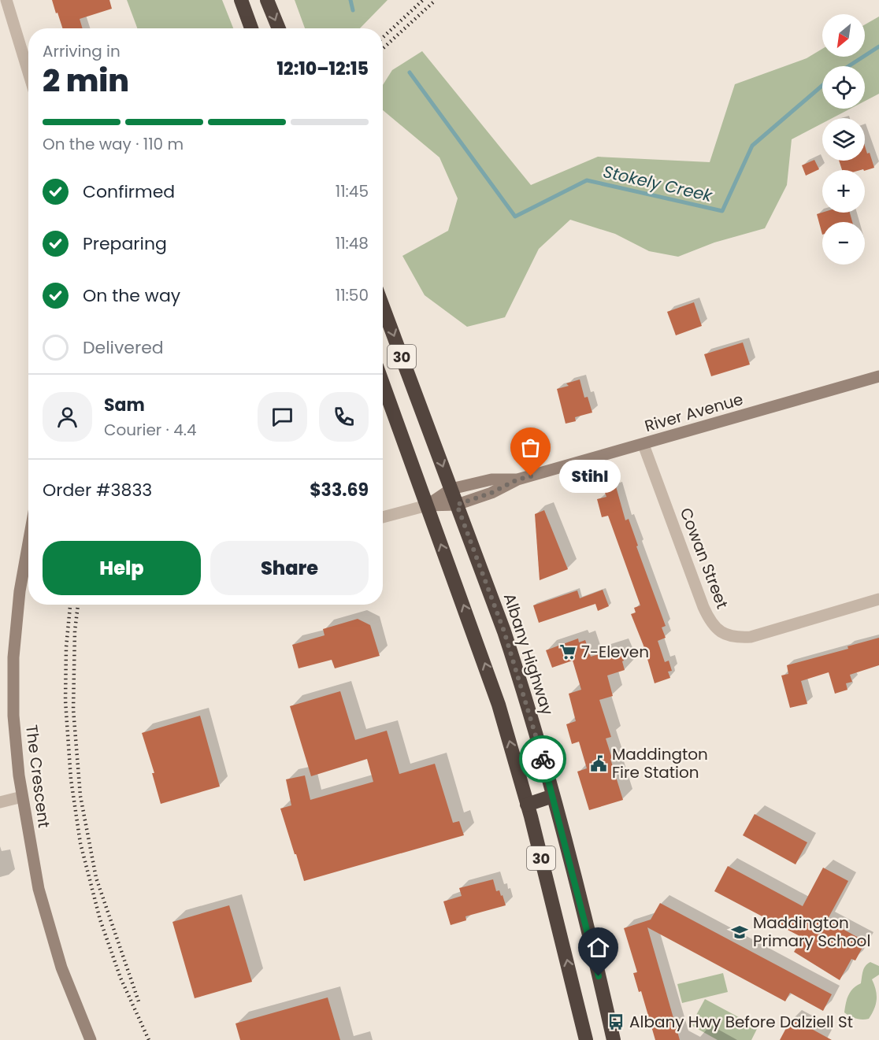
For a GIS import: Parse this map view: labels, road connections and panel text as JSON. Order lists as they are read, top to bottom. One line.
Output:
{"streets":{"highway":["30","Albany Highway"],"street":["River Avenue","Cowan Street","The Crescent"]},"crossings":[["30","River Avenue"],["River Avenue","Cowan Street"],["River Avenue","Albany Highway"]],"water":["Stokely Creek"],"places":{"other":["Stihl"],"supermarket":["7-Eleven"],"public building":["Maddington Fire Station"],"school or university":["Maddington Primary School"],"bus stop":["Albany Hwy Before Dalziell St"]},"north":"bottom left","page":{"map_buttons":["+","−"],"heading":["2 min","Arriving in","12:10–12:15"],"panel":["Sam","Courier · 4.4","Order #3833","$33.69"],"bar":"On the way · 110 m","list":[["Confirmed","11:45"],["Preparing","11:48"],["On the way","11:50"],"Delivered"],"bubble":"Stihl","buttons":["Help","Share"]}}
